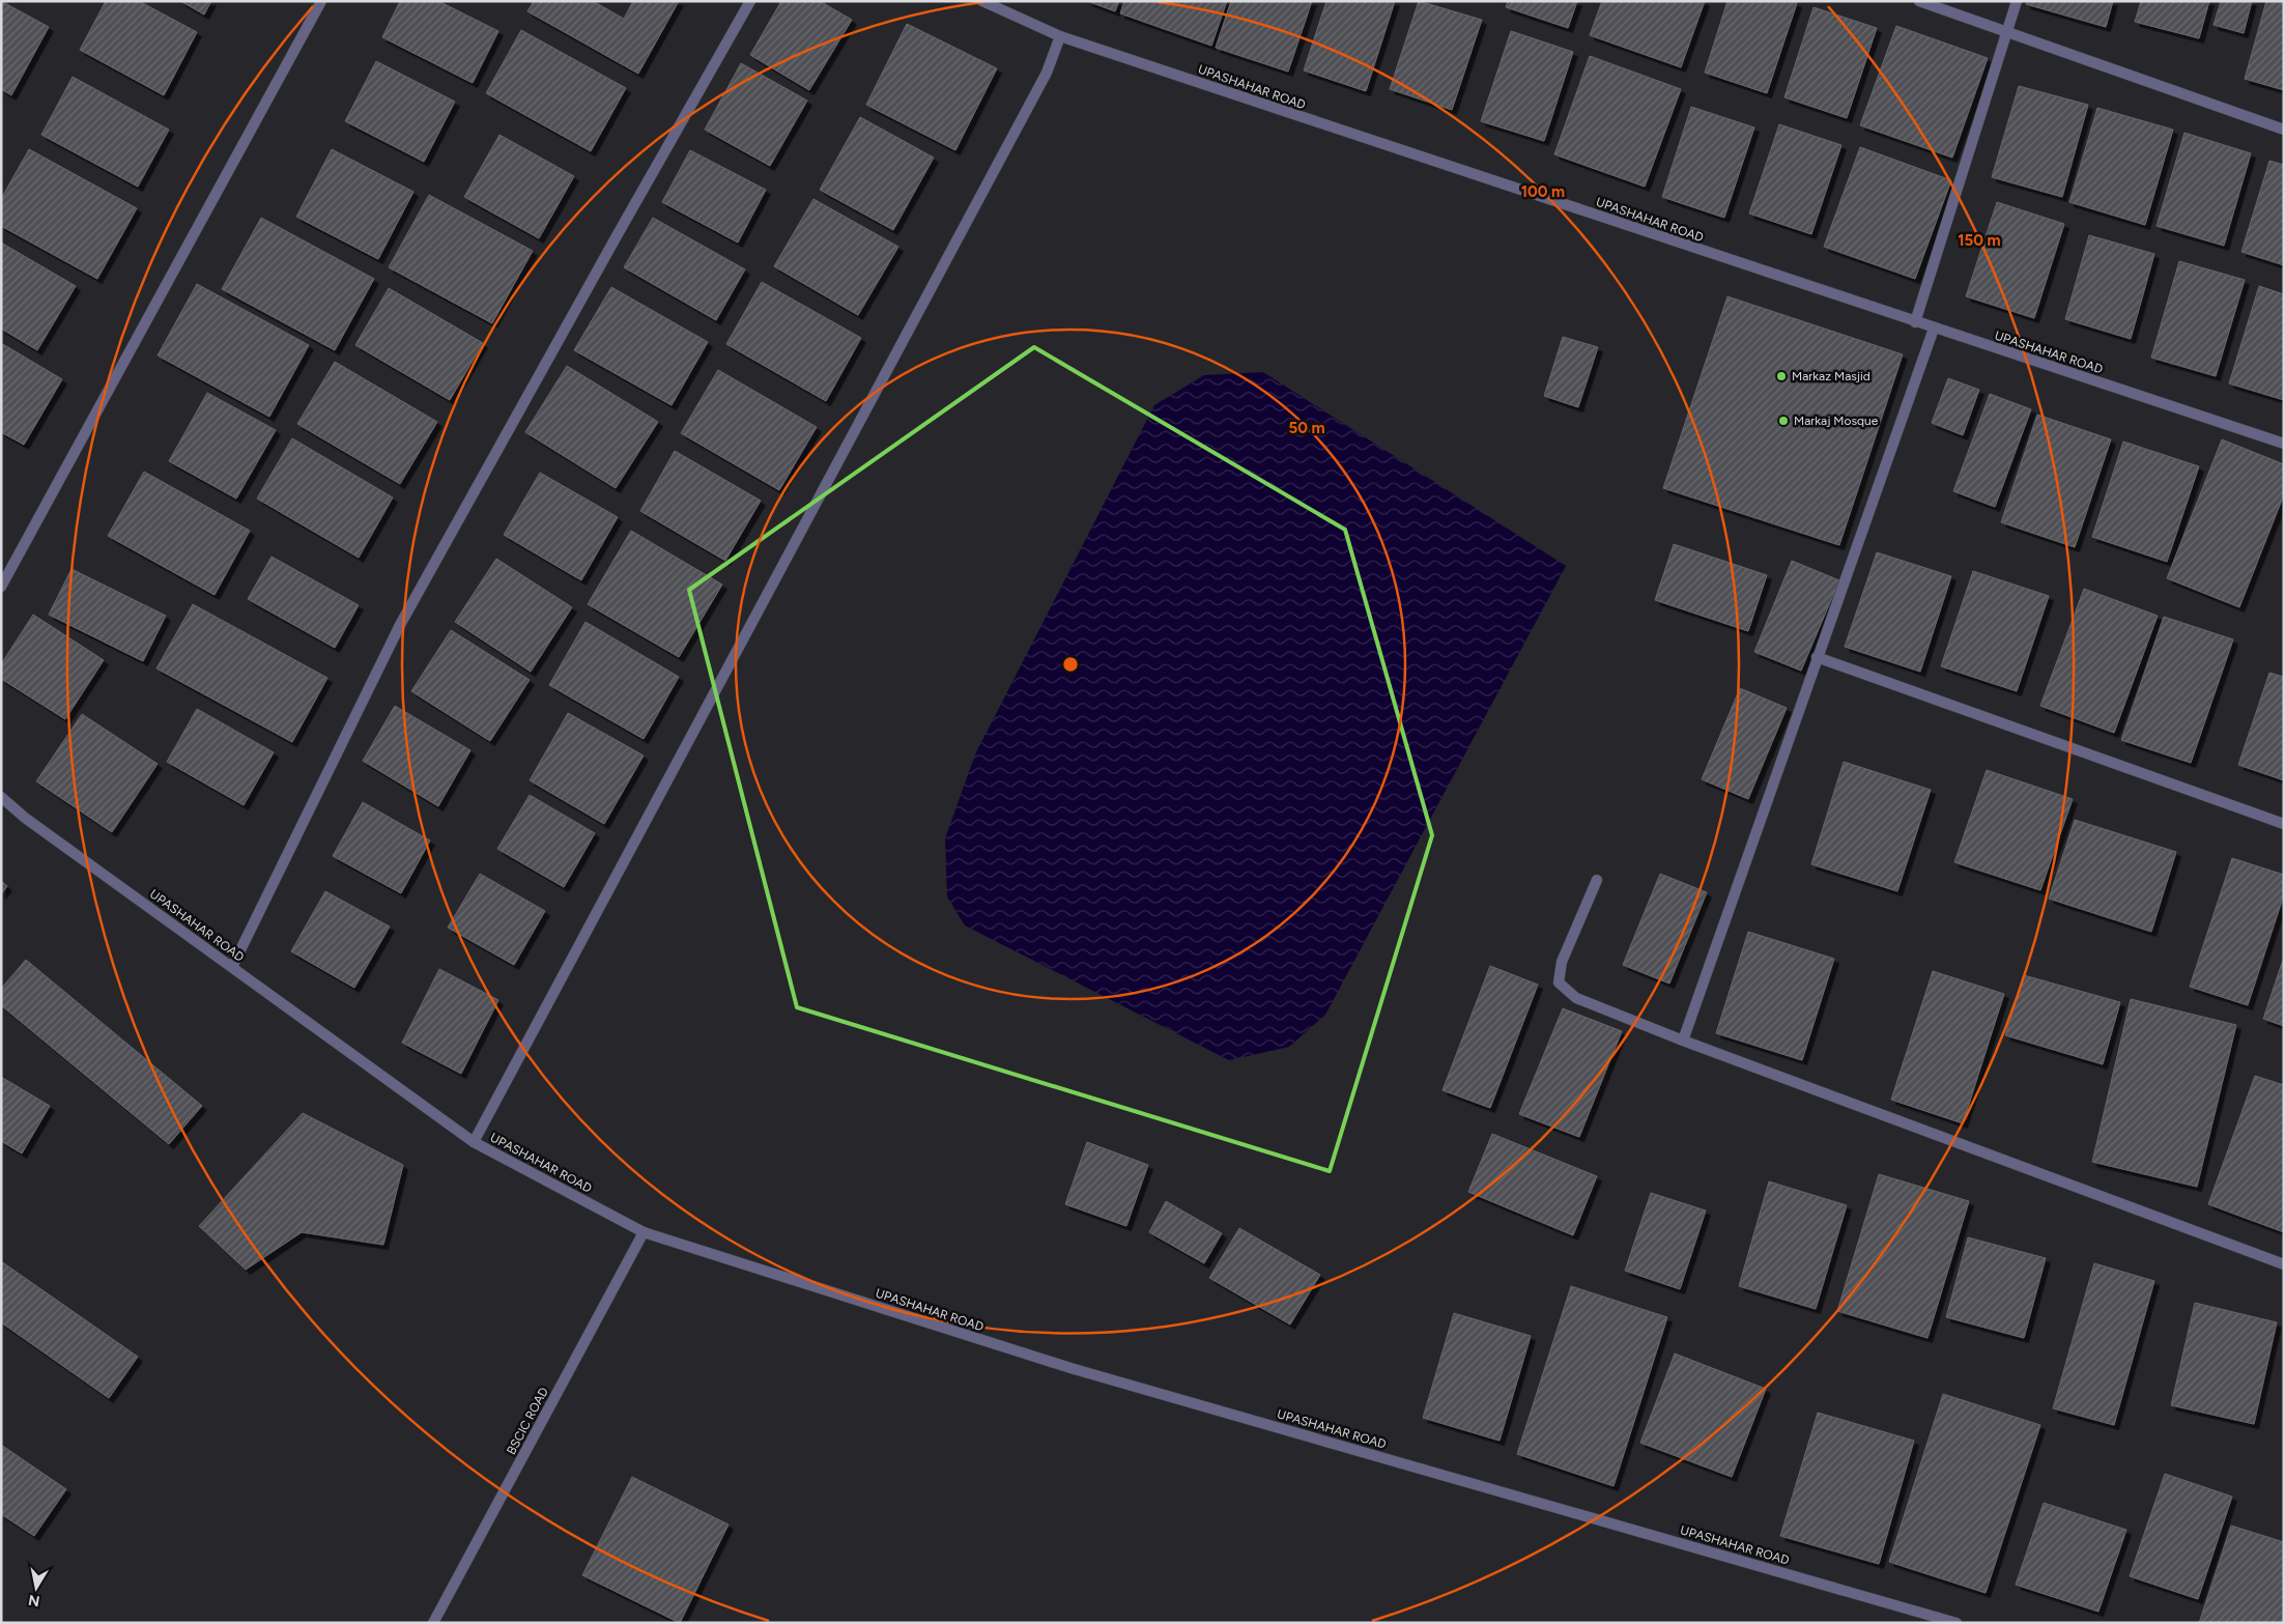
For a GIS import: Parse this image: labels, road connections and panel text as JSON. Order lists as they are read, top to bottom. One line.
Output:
{"streets":{"street":["UPASHAHAR ROAD","BSCIC ROAD"]},"crossings":[["UPASHAHAR ROAD","BSCIC ROAD"]],"places":["Markaz Masjid","Markaj Mosque"],"north":"bottom","rings":["100 m","150 m","50 m"]}
